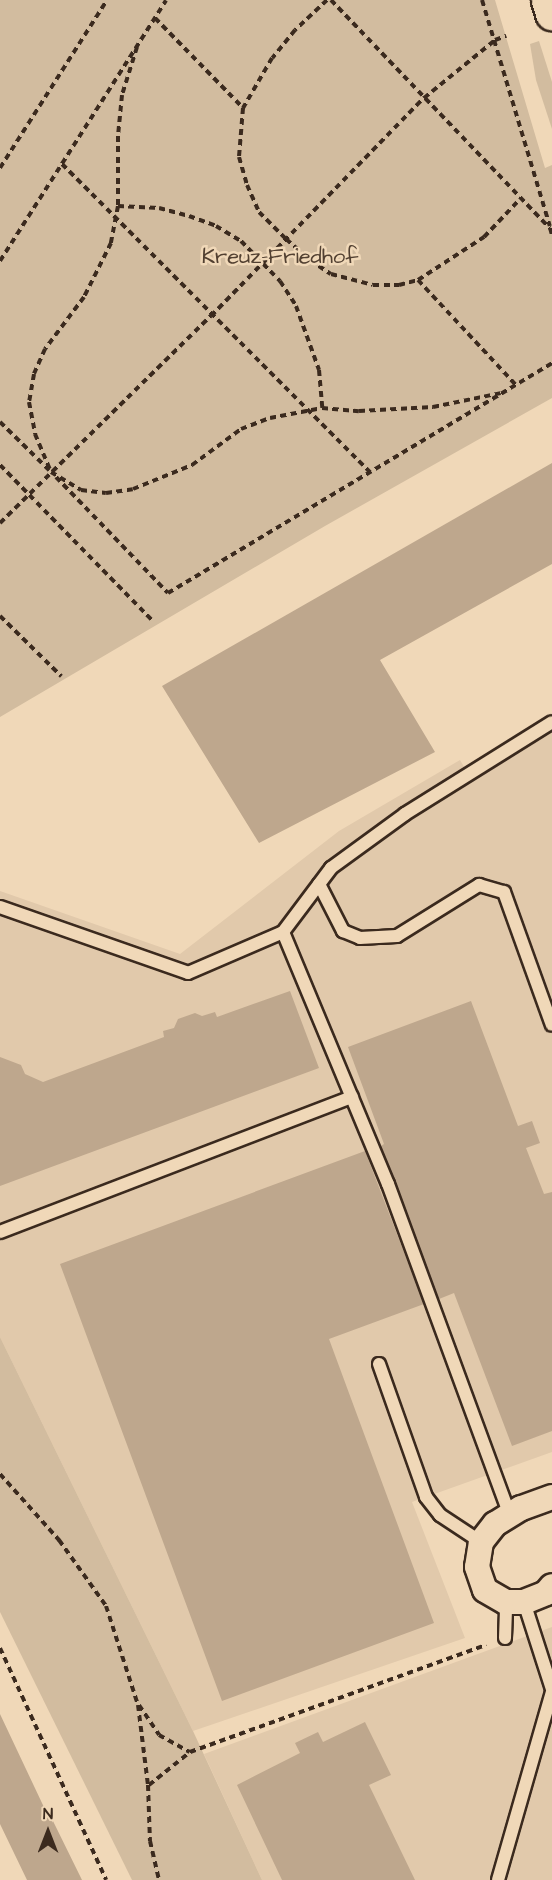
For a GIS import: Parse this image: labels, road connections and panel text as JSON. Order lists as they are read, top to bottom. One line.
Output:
{"parks":["Kreuz-Friedhof"],"north":"top"}
